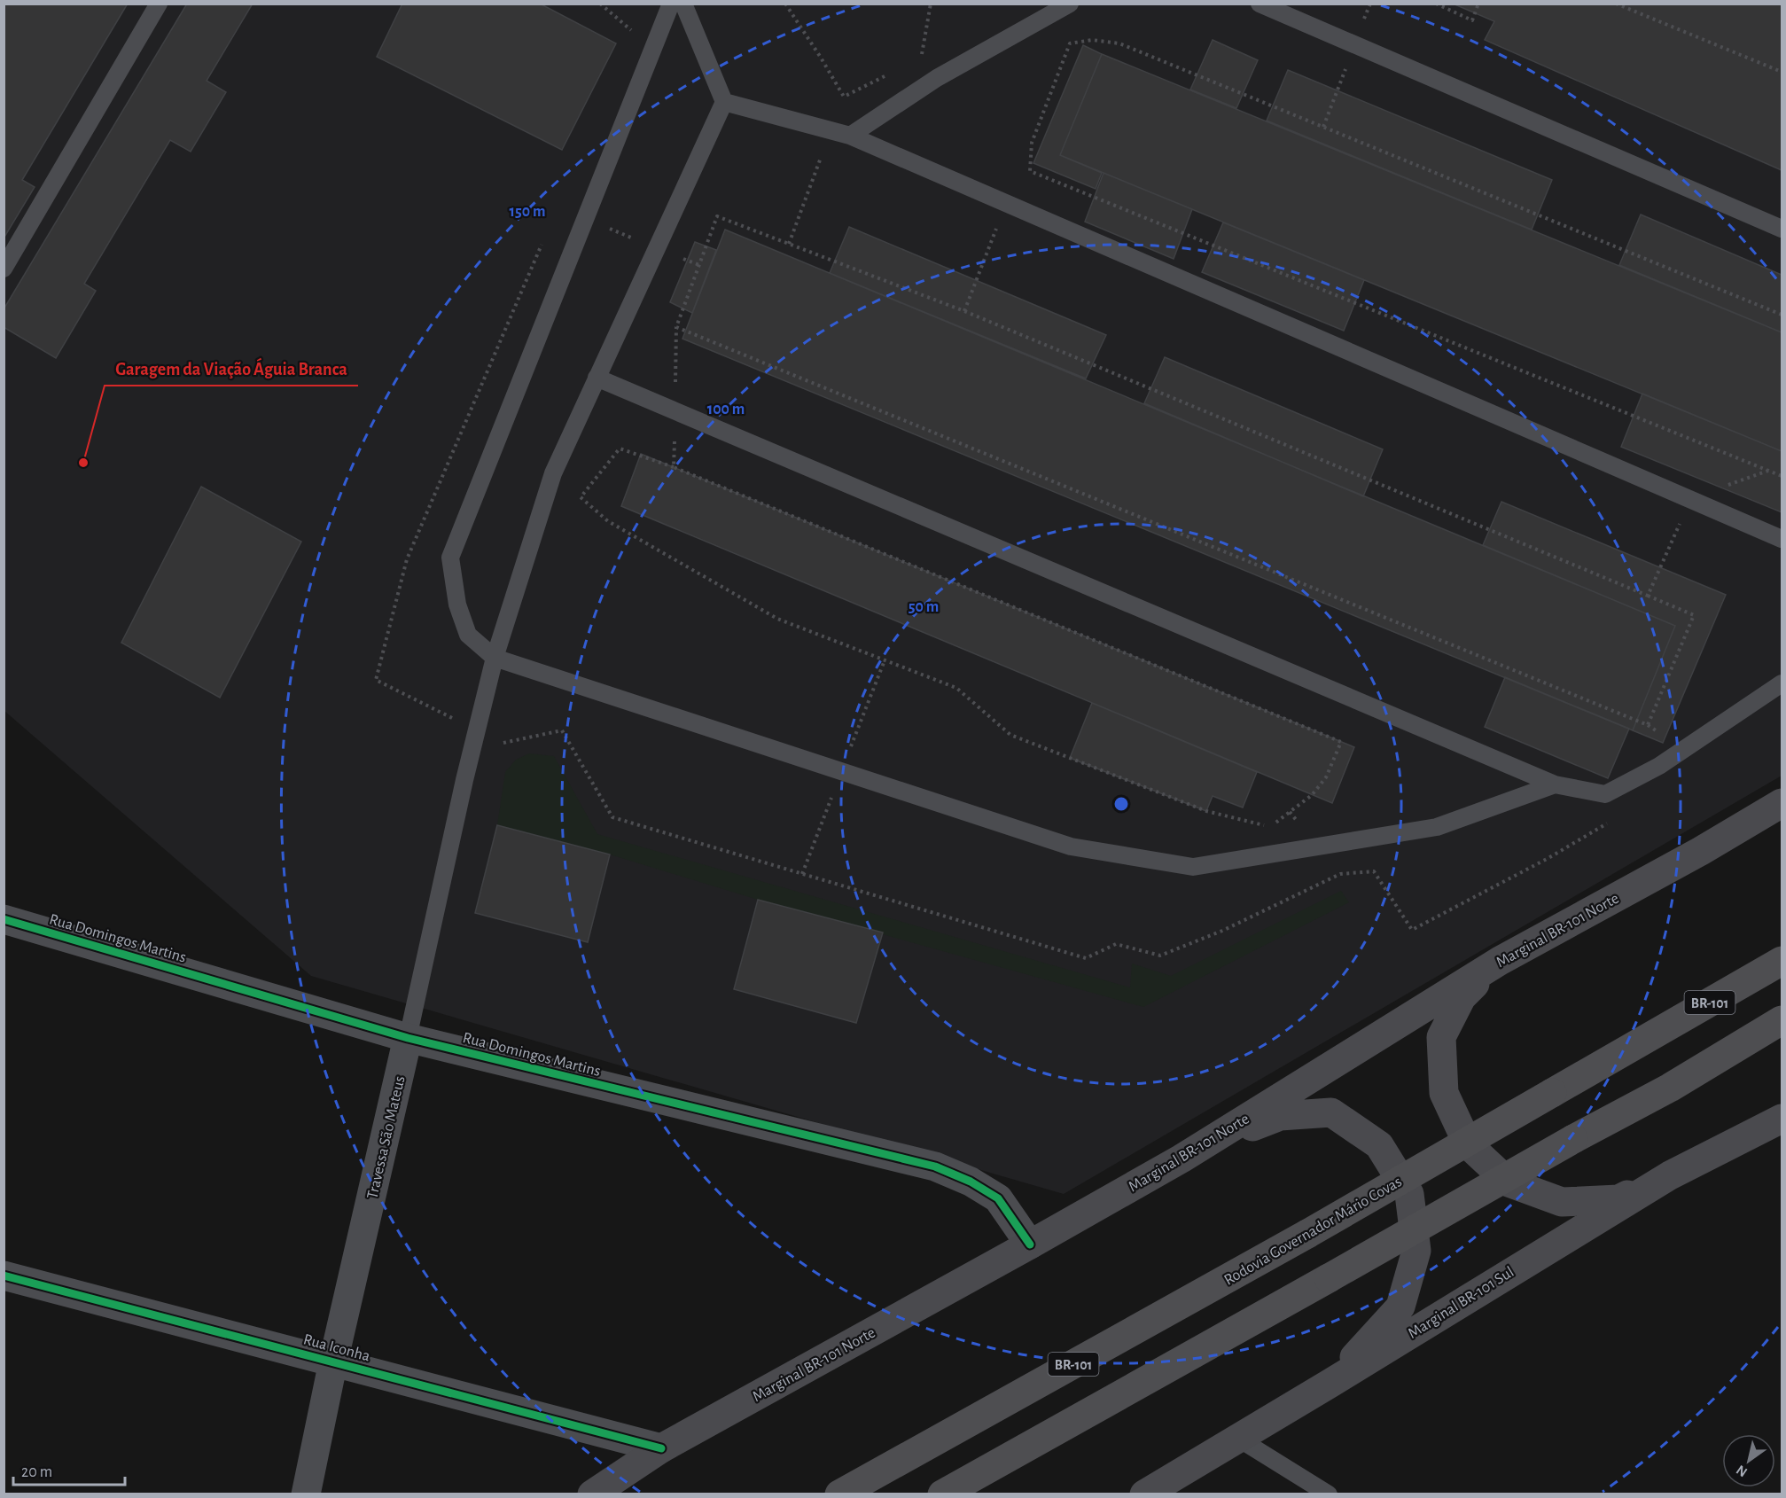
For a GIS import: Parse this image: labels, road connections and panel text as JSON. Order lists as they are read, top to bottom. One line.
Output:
{"streets":{"highway":["BR-101","Rodovia Governador Mário Covas"],"main road":["Marginal BR-101 Norte","Marginal BR-101 Sul"],"street":["Rua Domingos Martins","Travessa São Mateus","Rua Iconha"]},"crossings":[["Marginal BR-101 Norte","Rua Domingos Martins"],["Marginal BR-101 Norte","Rua Iconha"],["Rua Domingos Martins","Travessa São Mateus"],["Travessa São Mateus","Rua Iconha"]],"places":["Garagem da Viação Águia Branca"],"scale_bar":"20 m","north":"bottom left","rings":["150 m","100 m","50 m"]}
